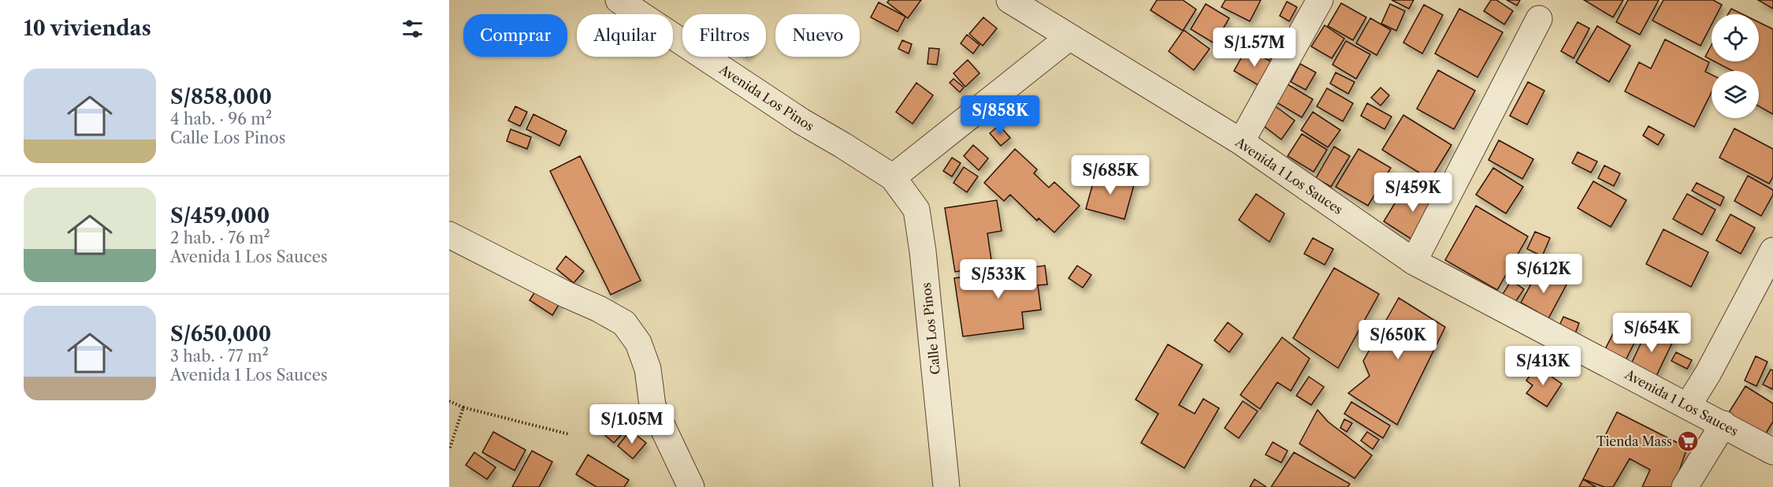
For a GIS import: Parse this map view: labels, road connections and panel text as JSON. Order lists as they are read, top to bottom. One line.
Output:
{"streets":{"street":["Avenida Los Pinos","Avenida 1 Los Sauces","Calle Los Pinos"]},"crossings":[["Avenida Los Pinos","Calle Los Pinos"]],"places":{"supermarket":["Tienda Mass"]},"page":{"heading":"10 viviendas","chip":["Comprar","Alquilar","Filtros","Nuevo"],"price":["S/1.57M","S/858K","S/685K","S/459K","S/612K","S/533K","S/654K","S/650K","S/413K","S/1.05M"],"list":[{"name":"S/858,000","note":"4 hab. · 96 m² · Calle Los Pinos"},{"name":"S/459,000","note":"2 hab. · 76 m² · Avenida 1 Los Sauces"},{"name":"S/650,000","note":"3 hab. · 77 m² · Avenida 1 Los Sauces"}]}}
